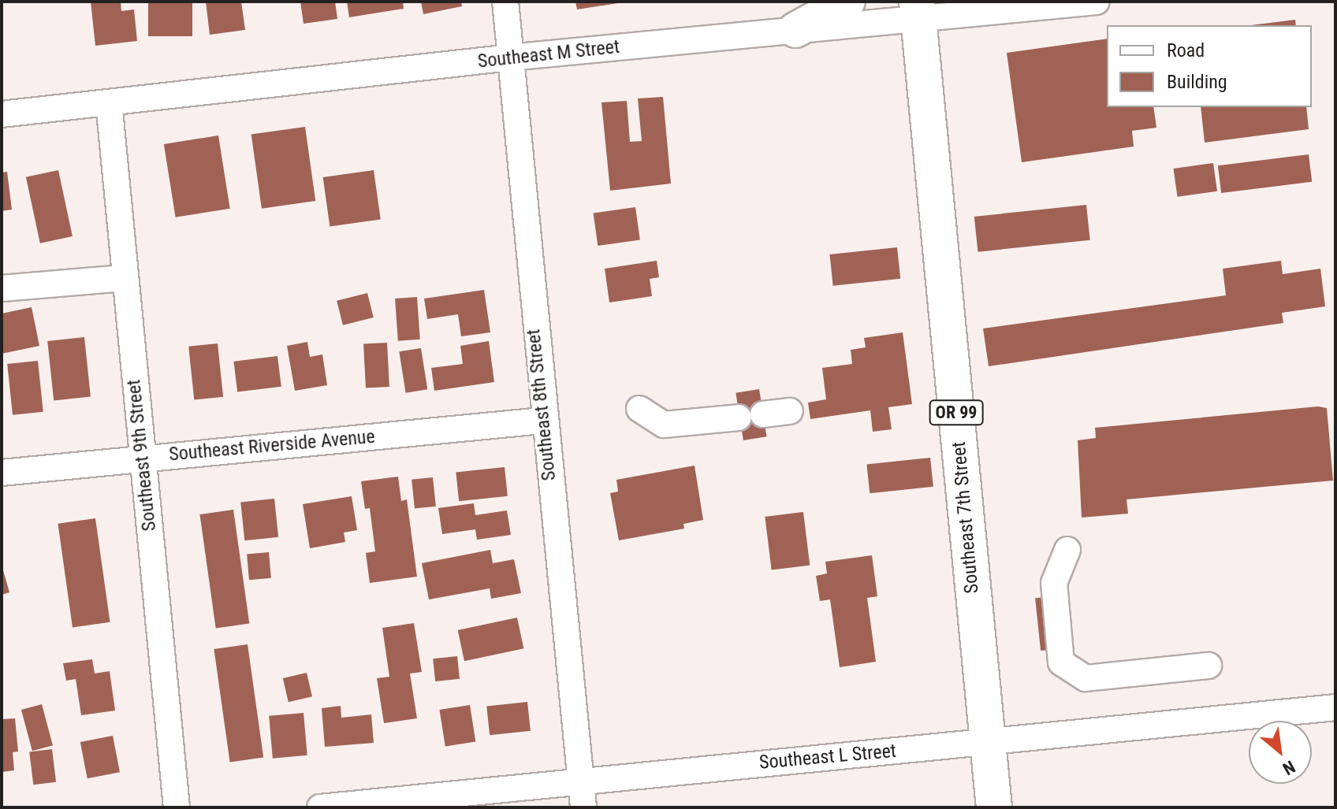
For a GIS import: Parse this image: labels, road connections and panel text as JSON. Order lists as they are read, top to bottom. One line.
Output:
{"streets":{"highway":["OR 99","Southeast 7th Street"],"street":["Southeast M Street","Southeast 8th Street","Southeast Riverside Avenue","Southeast 9th Street","Southeast L Street"]},"crossings":[["Southeast M Street","Southeast 8th Street"],["Southeast M Street","Southeast 9th Street"],["Southeast M Street","Southeast 7th Street"],["Southeast 8th Street","Southeast Riverside Avenue"],["Southeast 8th Street","Southeast L Street"],["Southeast Riverside Avenue","Southeast 9th Street"],["Southeast 7th Street","Southeast L Street"]],"legend":["Road","Building"],"north":"bottom right"}
